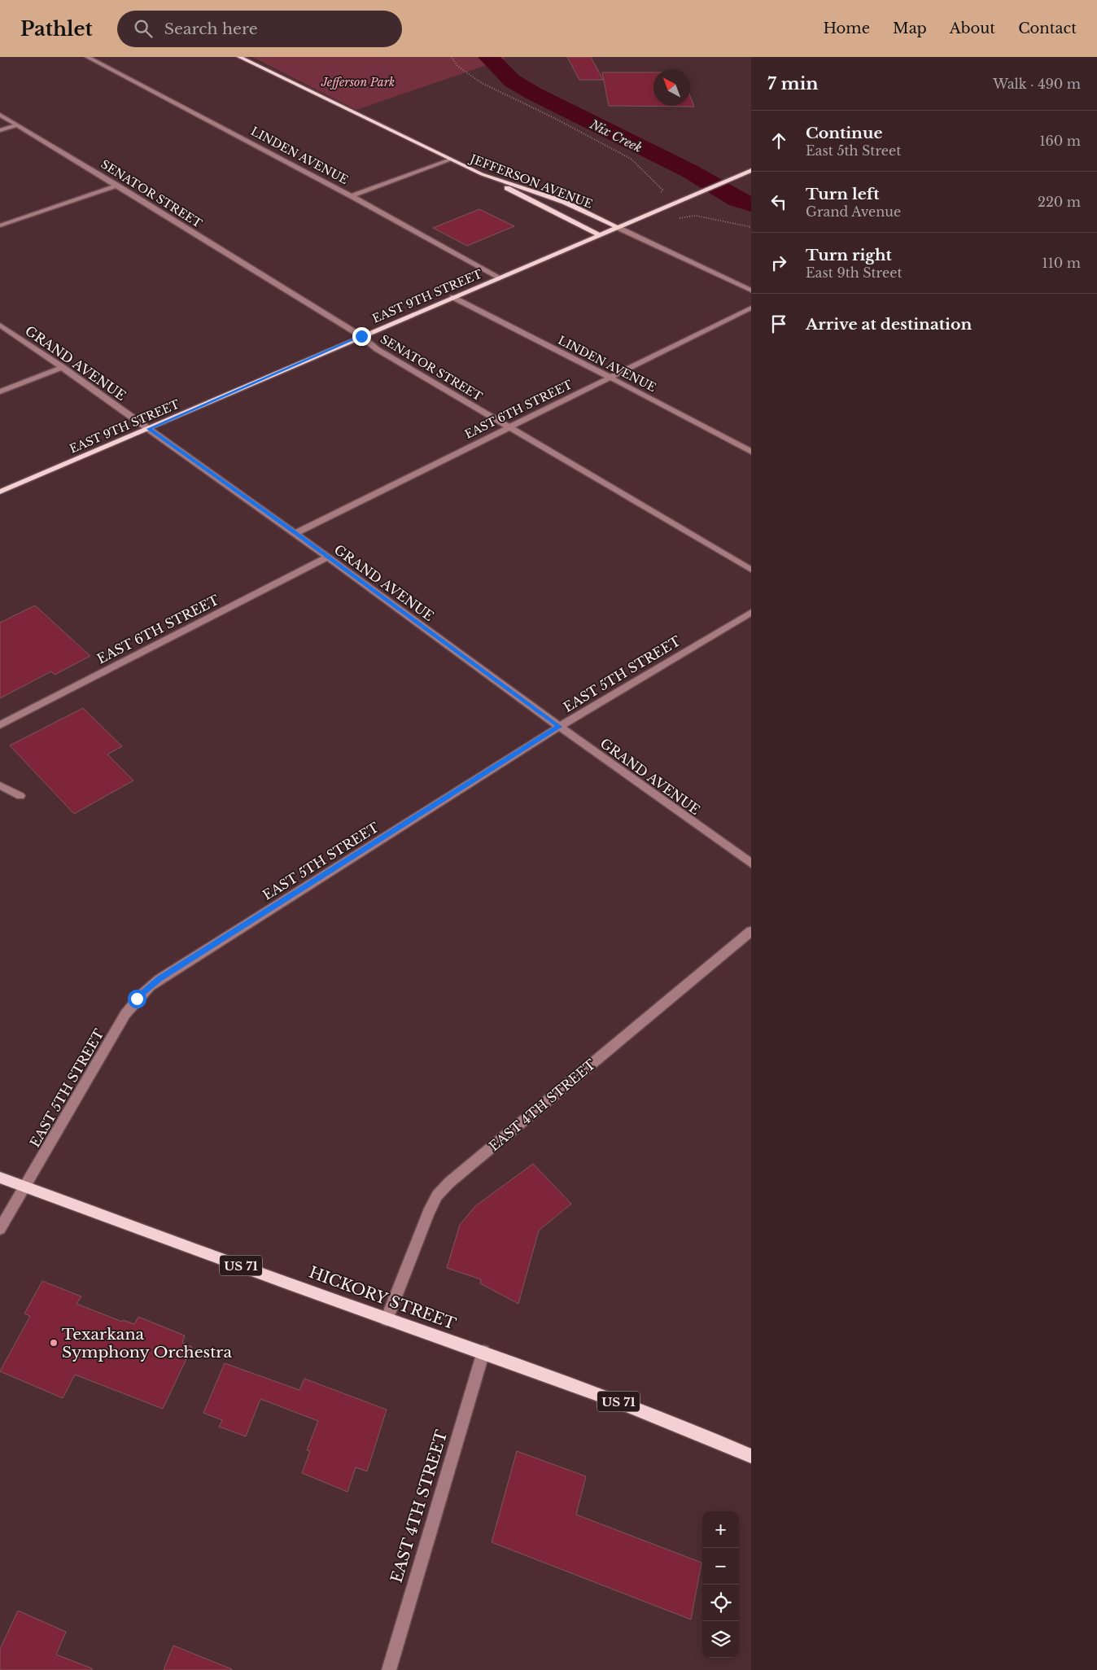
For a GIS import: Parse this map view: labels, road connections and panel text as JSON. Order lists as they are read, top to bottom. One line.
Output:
{"streets":{"main road":["JEFFERSON AVENUE","EAST 9TH STREET","US 71","HICKORY STREET"],"street":["LINDEN AVENUE","SENATOR STREET","GRAND AVENUE","EAST 6TH STREET","EAST 5TH STREET","EAST 4TH STREET"]},"crossings":[["LINDEN AVENUE","EAST 9TH STREET"],["LINDEN AVENUE","EAST 6TH STREET"],["JEFFERSON AVENUE","EAST 9TH STREET"],["SENATOR STREET","EAST 9TH STREET"],["SENATOR STREET","EAST 6TH STREET"],["EAST 9TH STREET","GRAND AVENUE"],["GRAND AVENUE","EAST 6TH STREET"],["GRAND AVENUE","EAST 5TH STREET"],["EAST 5TH STREET","HICKORY STREET"],["EAST 4TH STREET","HICKORY STREET"]],"water":["Nix Creek"],"parks":["Jefferson Park"],"places":["Texarkana Symphony Orchestra"],"north":"top left","page":{"header":"Pathlet","search":"Search here","nav":["Home","Map","About","Contact"],"heading":["7 min","Walk · 490 m"],"list":[["Continue","East 5th Street","160 m"],["Turn left","Grand Avenue","220 m"],["Turn right","East 9th Street","110 m"],"Arrive at destination"],"map_buttons":["+","−"]}}
